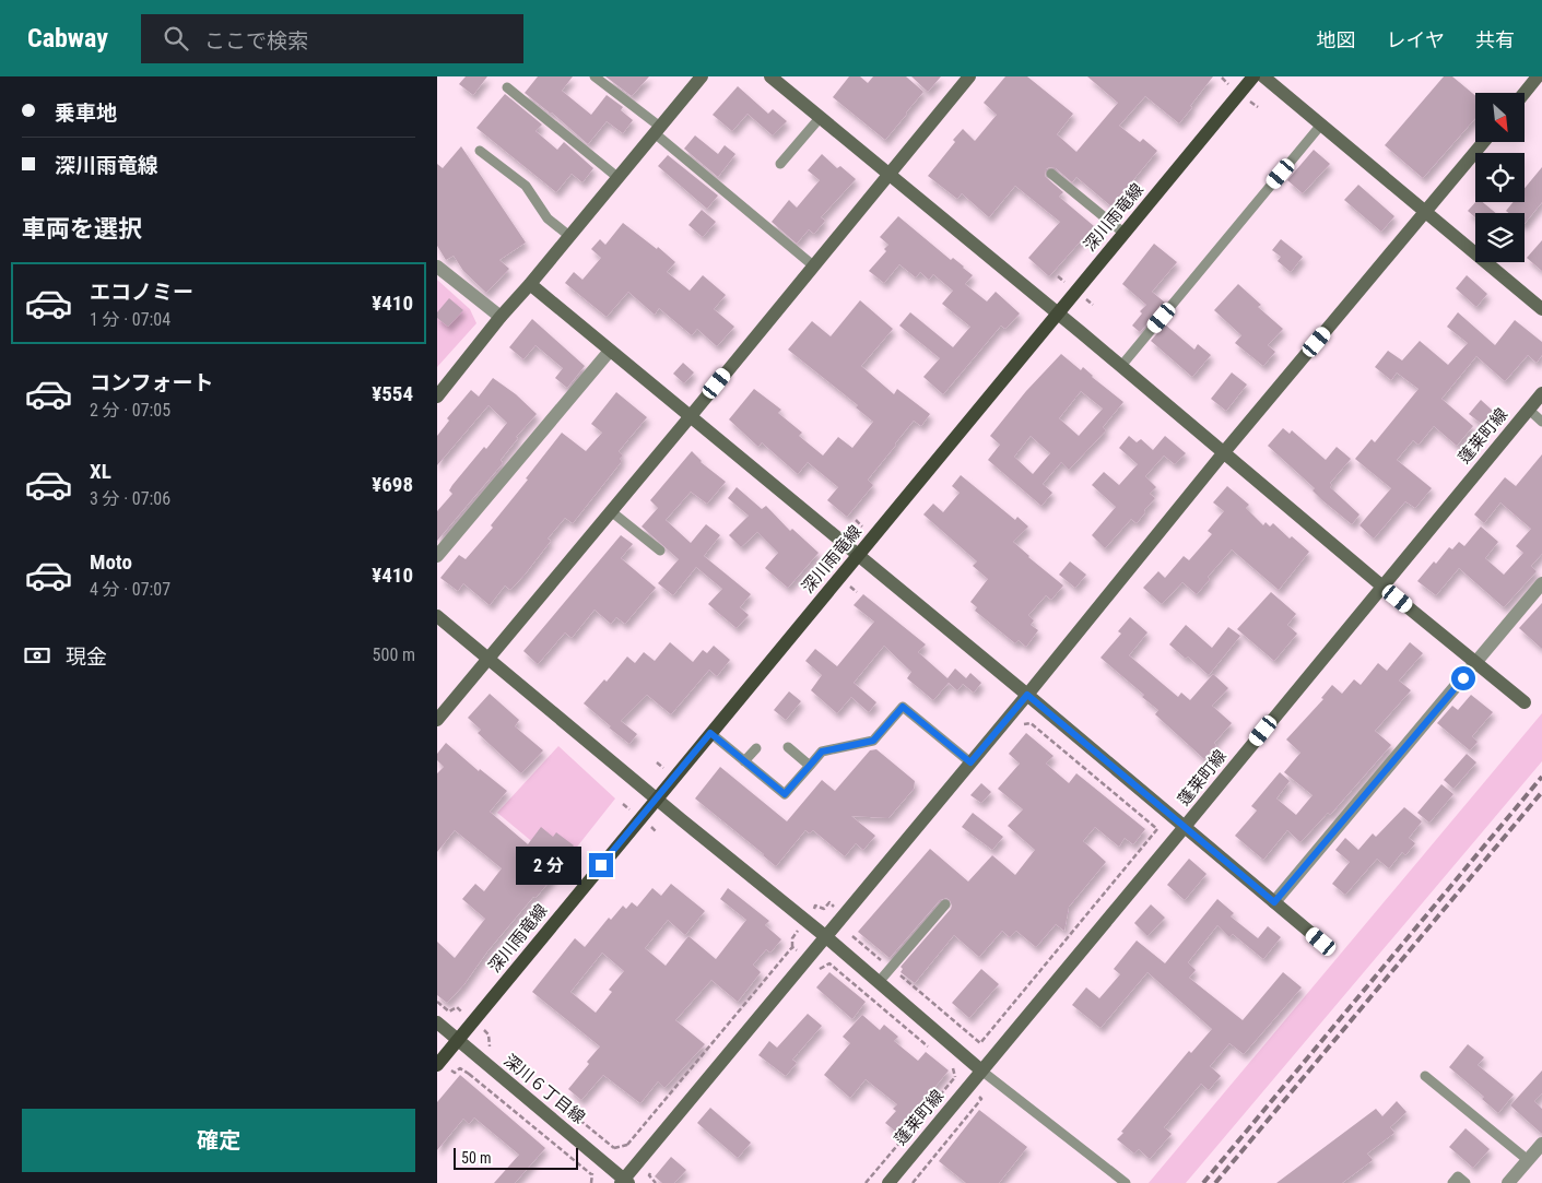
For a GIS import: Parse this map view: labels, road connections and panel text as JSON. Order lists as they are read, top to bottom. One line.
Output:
{"streets":{"main road":["深川雨竜線"],"street":["蓬莱町線","深川６丁目線"]},"crossings":[["深川雨竜線","深川６丁目線"]],"scale_bar":"50 m","north":"bottom right","page":{"header":"Cabway","search":"ここで検索","nav":["地図","レイヤ","共有"],"banner":["乗車地","深川雨竜線"],"heading":"車両を選択","list":[{"name":"エコノミー","note":"1 分 · 07:04","value":"¥410"},{"name":"コンフォート","note":"2 分 · 07:05","value":"¥554"},{"name":"XL","note":"3 分 · 07:06","value":"¥698"},{"name":"Moto","note":"4 分 · 07:07","value":"¥410"}],"pay":["現金","500 m"],"bubble":"2 分","buttons":"確定","scale":"50 m"}}
